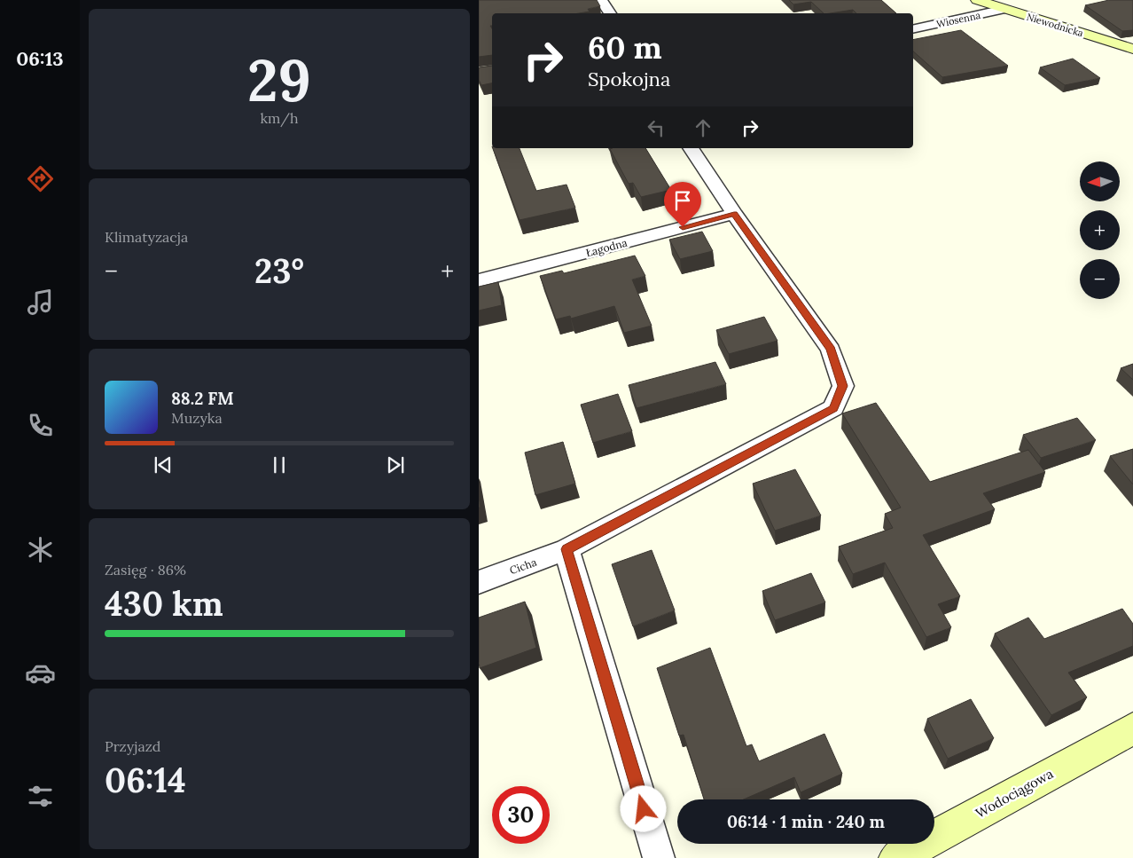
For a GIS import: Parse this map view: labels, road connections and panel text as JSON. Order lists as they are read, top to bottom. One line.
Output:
{"streets":{"street":["Wiosenna","Niewodnicka","Łagodna","Cicha","Wodociągowa"]},"crossings":[["Wiosenna","Niewodnicka"],["Łagodna","Cicha"]],"north":"left","page":{"tabs":"06:13","tile":[["29","km/h"],"Klimatyzacja",["Zasięg · 86%","430 km"],["Przyjazd","06:14"]],"turn":["60 m","Spokojna"],"map_buttons":["+","−"],"heat":["−","23°","+"],"song":["88.2 FM","Muzyka"],"limit":"30","trip":"06:14 · 1 min · 240 m"}}
